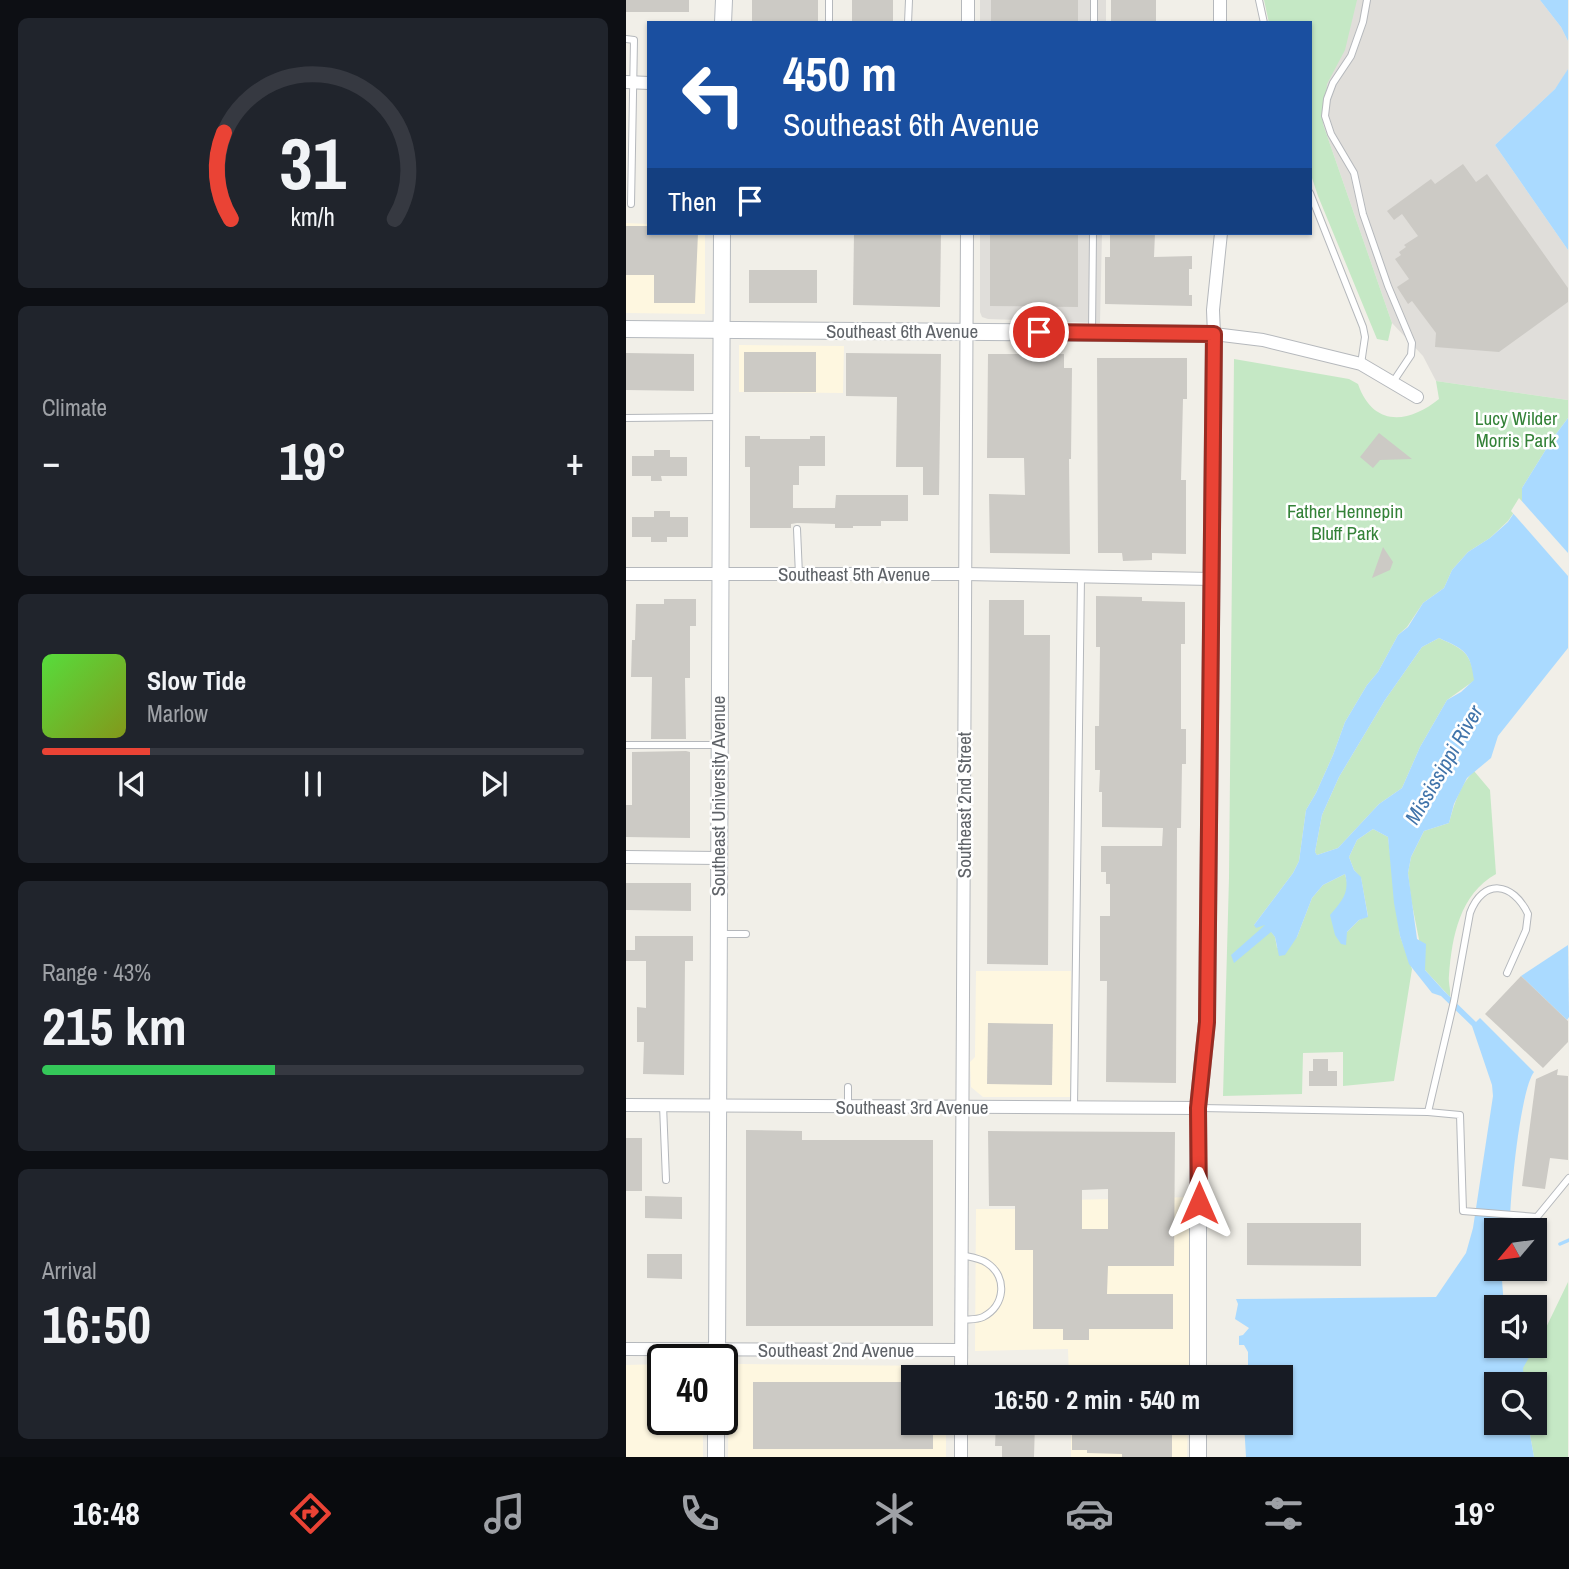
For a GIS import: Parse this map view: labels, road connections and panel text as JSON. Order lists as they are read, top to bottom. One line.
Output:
{"streets":{"street":["Southeast 6th Avenue","Southeast 5th Avenue","Southeast University Avenue","Southeast 2nd Street","Southeast 3rd Avenue","Southeast 2nd Avenue"]},"crossings":[["Southeast 6th Avenue","Southeast University Avenue"],["Southeast 6th Avenue","Southeast 2nd Street"],["Southeast 5th Avenue","Southeast University Avenue"],["Southeast 5th Avenue","Southeast 2nd Street"],["Southeast University Avenue","Southeast 3rd Avenue"],["Southeast 2nd Street","Southeast 3rd Avenue"],["Southeast 2nd Street","Southeast 2nd Avenue"]],"water":["Mississippi River"],"parks":["Lucy Wilder Morris Park","Father Hennepin Bluff Park"],"north":"bottom left","page":{"turn":["450 m","Southeast 6th Avenue"],"then":"Then","tile":["Climate",["Range · 43%","215 km"],["Arrival","16:50"]],"heat":["−","19°","+"],"song":["Slow Tide","Marlow"],"limit":"40","trip":"16:50 · 2 min · 540 m","tabs":["16:48","19°"],"gauge":["31","km/h"]}}
